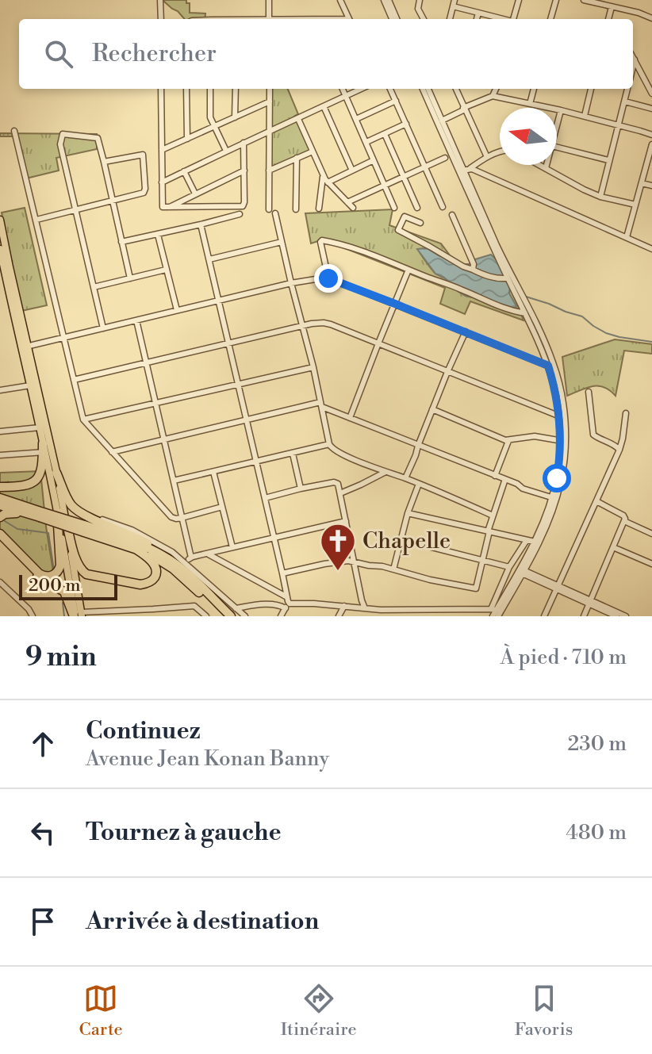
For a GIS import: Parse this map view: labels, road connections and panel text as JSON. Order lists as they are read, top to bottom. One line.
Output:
{"places":{"church":["Chapelle"]},"scale_bar":"200 m","north":"left","page":{"search":"Rechercher","scale":"200 m","heading":["9 min","À pied · 710 m"],"list":[["Continuez","Avenue Jean Konan Banny","230 m"],["Tournez à gauche","480 m"],"Arrivée à destination"],"nav":["Carte","Itinéraire","Favoris"]}}
